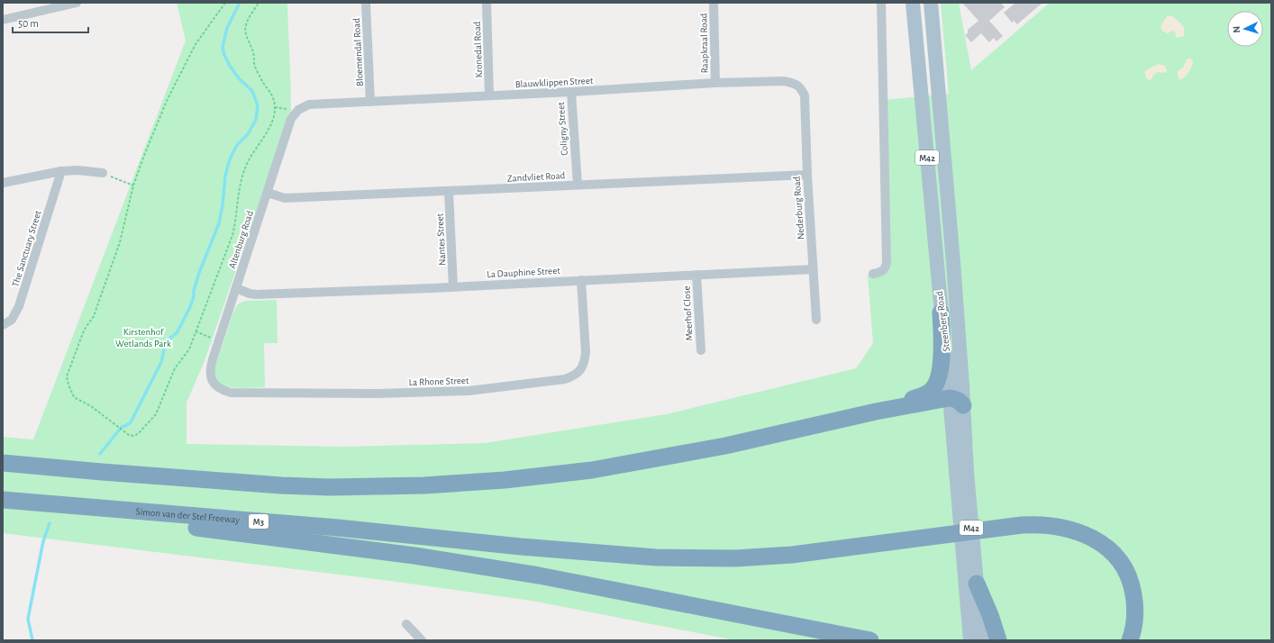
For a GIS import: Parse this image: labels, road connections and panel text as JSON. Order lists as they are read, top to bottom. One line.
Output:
{"streets":{"highway":["Simon van der Stel Freeway","M3"],"main road":["M42","Steenberg Road"],"street":["Raapkraal Road","Kronedal Road","Bloemendal Road","Blauwklippen Street","Coligny Street","Zandvliet Road","Nederburg Road","Altenburg Road","Nantes Street","The Sanctuary Street","La Dauphine Street","Meerhof Close","La Rhone Street"]},"crossings":[["Raapkraal Road","Blauwklippen Street"],["Kronedal Road","Blauwklippen Street"],["Bloemendal Road","Blauwklippen Street"],["Blauwklippen Street","Coligny Street"],["Blauwklippen Street","Nederburg Road"],["Blauwklippen Street","Altenburg Road"],["Coligny Street","Zandvliet Road"],["Zandvliet Road","Nederburg Road"],["Zandvliet Road","Altenburg Road"],["Zandvliet Road","Nantes Street"],["Nederburg Road","La Dauphine Street"],["Altenburg Road","La Dauphine Street"],["Altenburg Road","La Rhone Street"],["Nantes Street","La Dauphine Street"],["La Dauphine Street","Meerhof Close"],["La Dauphine Street","La Rhone Street"]],"parks":["Kirstenhof Wetlands Park"],"scale_bar":"50 m","north":"left"}
